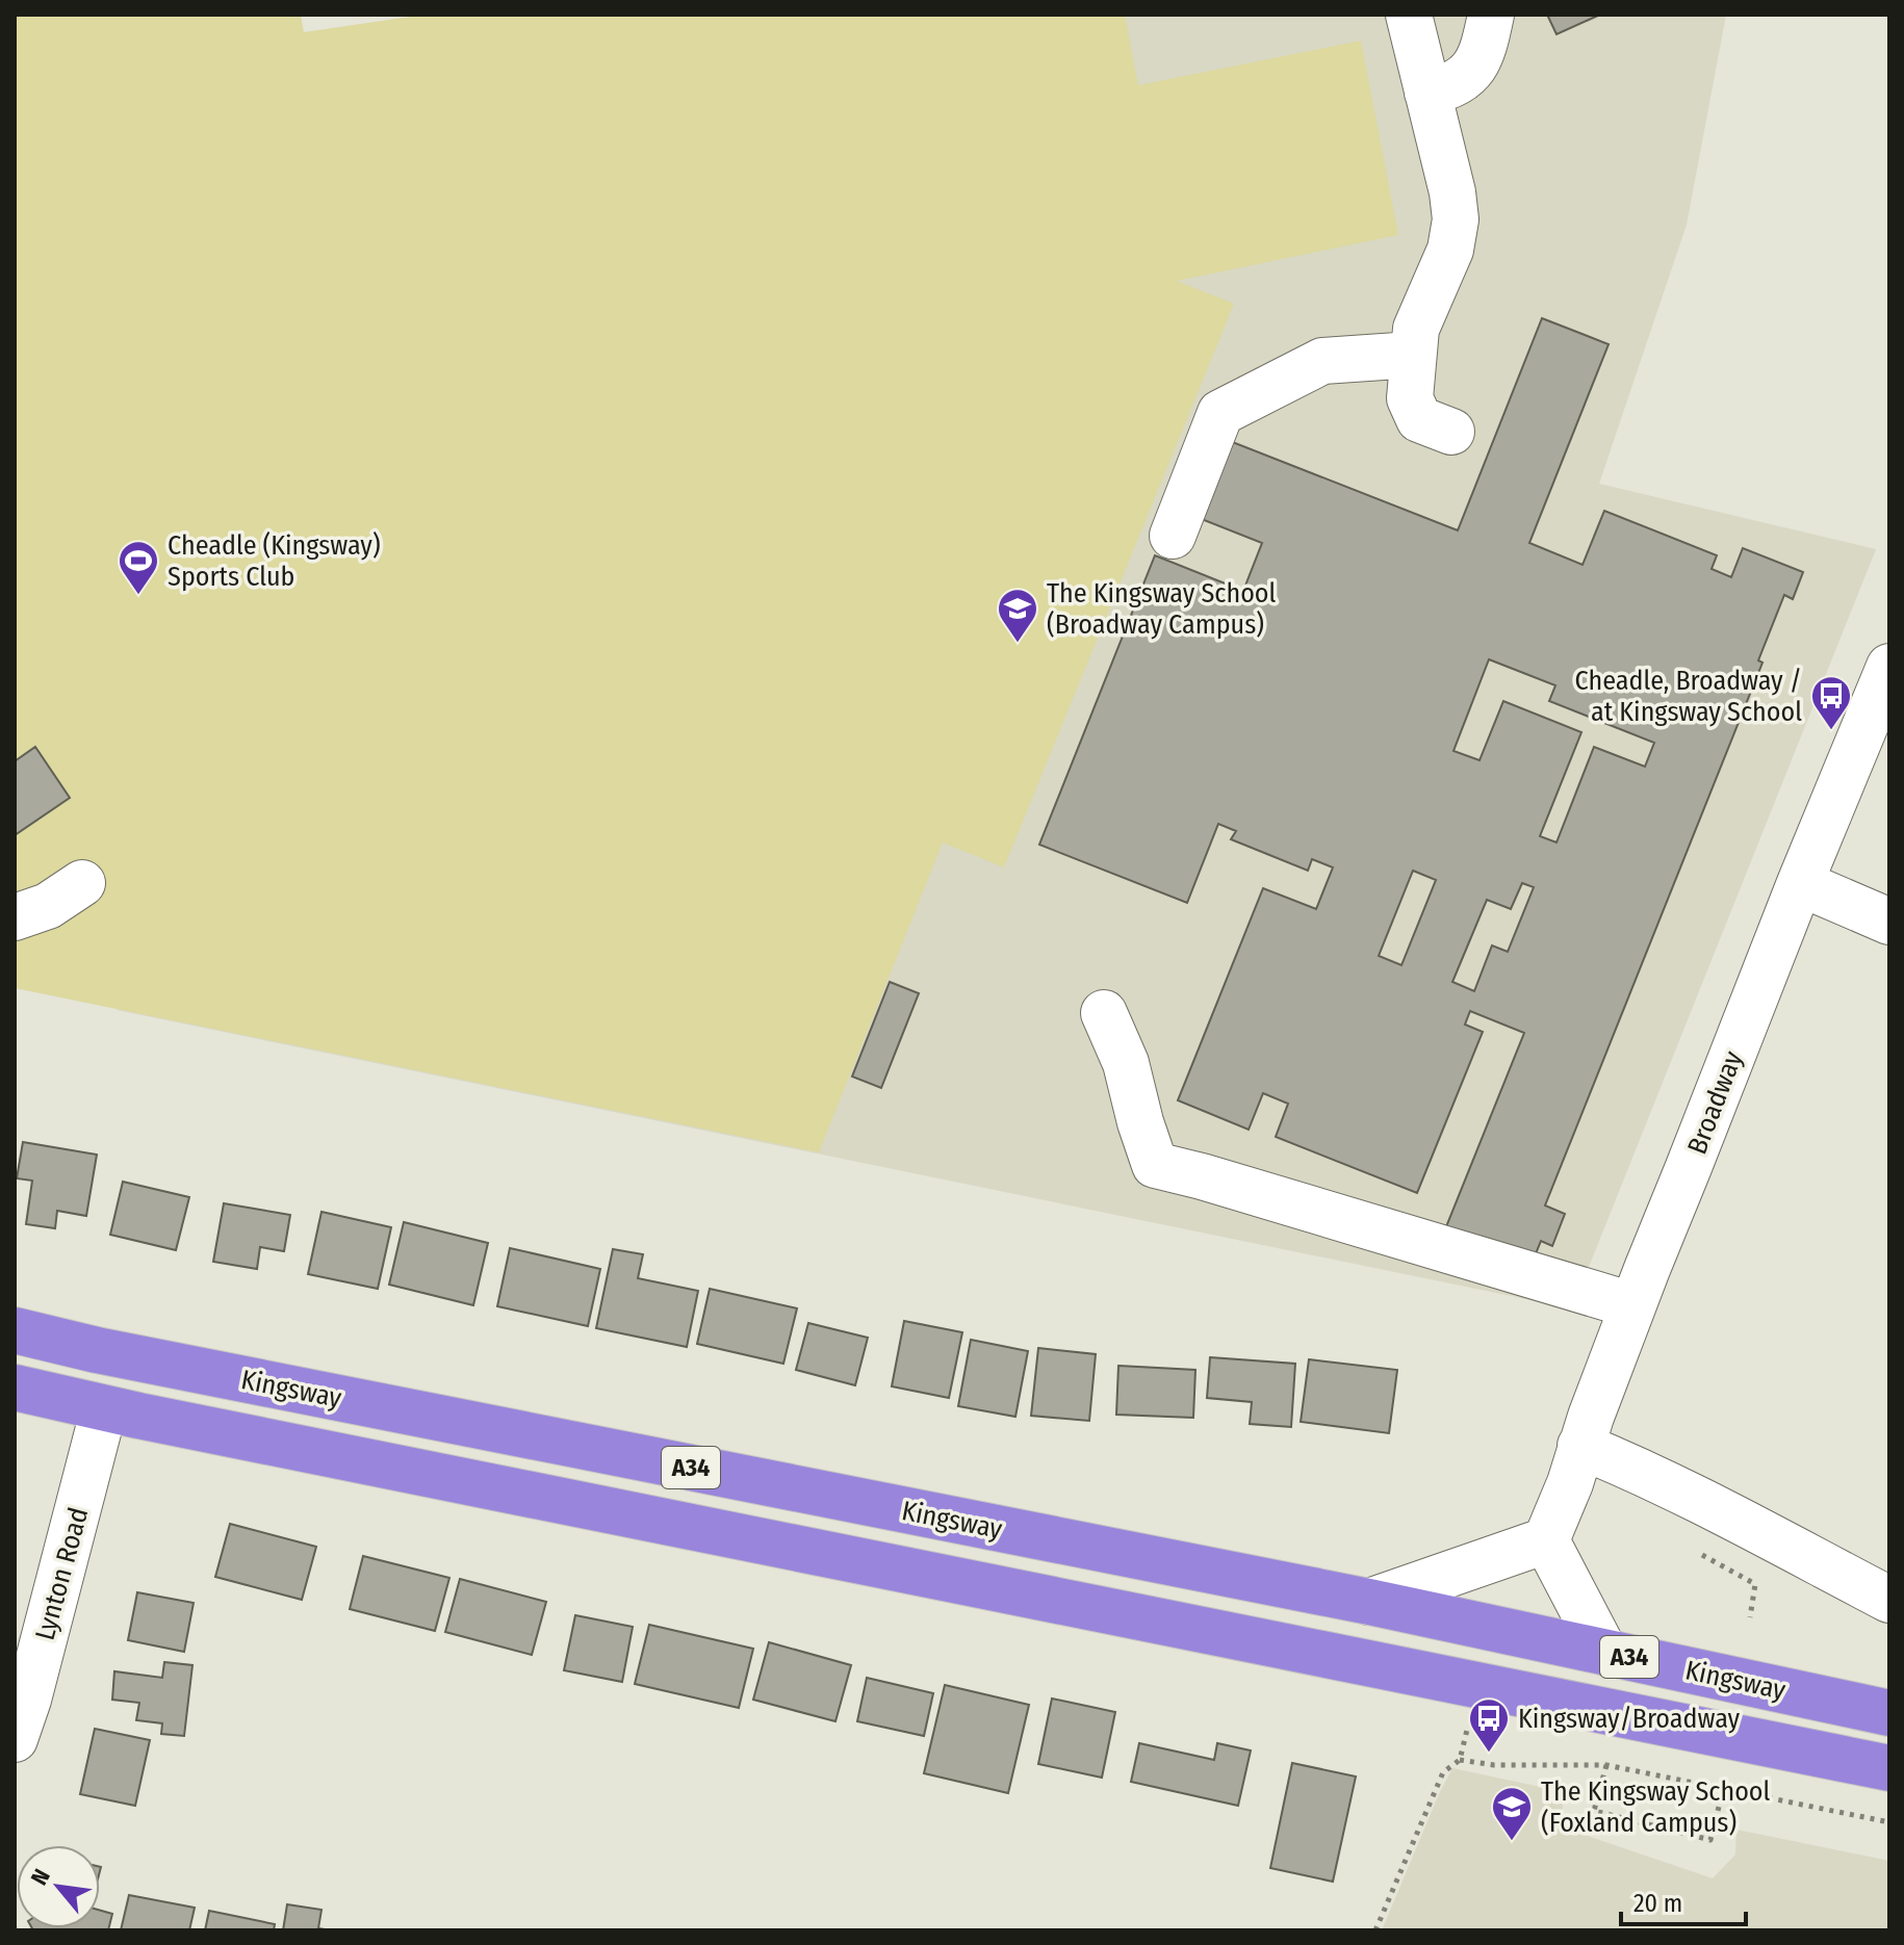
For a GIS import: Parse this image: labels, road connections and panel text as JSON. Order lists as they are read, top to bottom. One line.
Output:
{"streets":{"highway":["Kingsway","A34"],"street":["Broadway","Lynton Road"]},"crossings":[["Kingsway","Lynton Road"]],"places":{"sports":["Cheadle (Kingsway) Sports Club"],"school or university":["The Kingsway School (Broadway Campus)","The Kingsway School (Foxland Campus)"],"bus stop":["Cheadle, Broadway / at Kingsway School","Kingsway/Broadway"]},"scale_bar":"20 m","north":"top left"}
